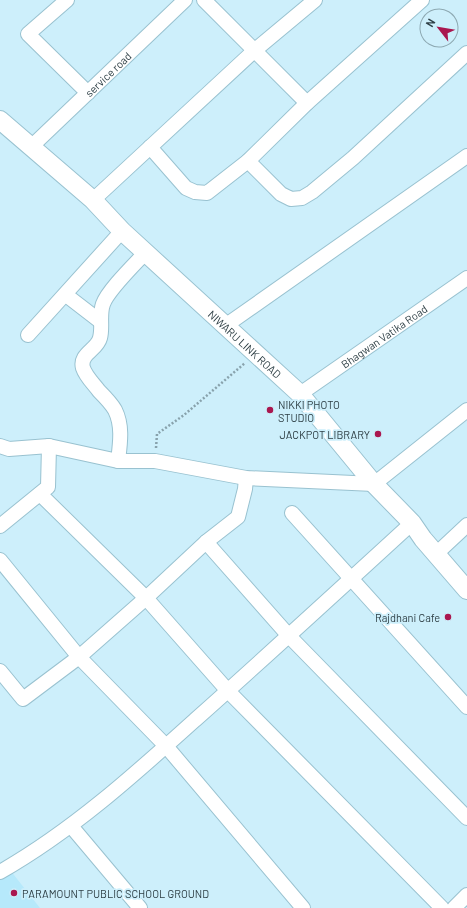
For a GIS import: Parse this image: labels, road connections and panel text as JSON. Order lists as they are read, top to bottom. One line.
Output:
{"streets":{"street":["service road","Bhagwan Vatika Road","NIWARU LINK ROAD"]},"crossings":[["service road","NIWARU LINK ROAD"],["Bhagwan Vatika Road","NIWARU LINK ROAD"]],"places":["NIKKI PHOTO STUDIO","JACKPOT LIBRARY","Rajdhani Cafe","PARAMOUNT PUBLIC SCHOOL GROUND"],"north":"top left"}
